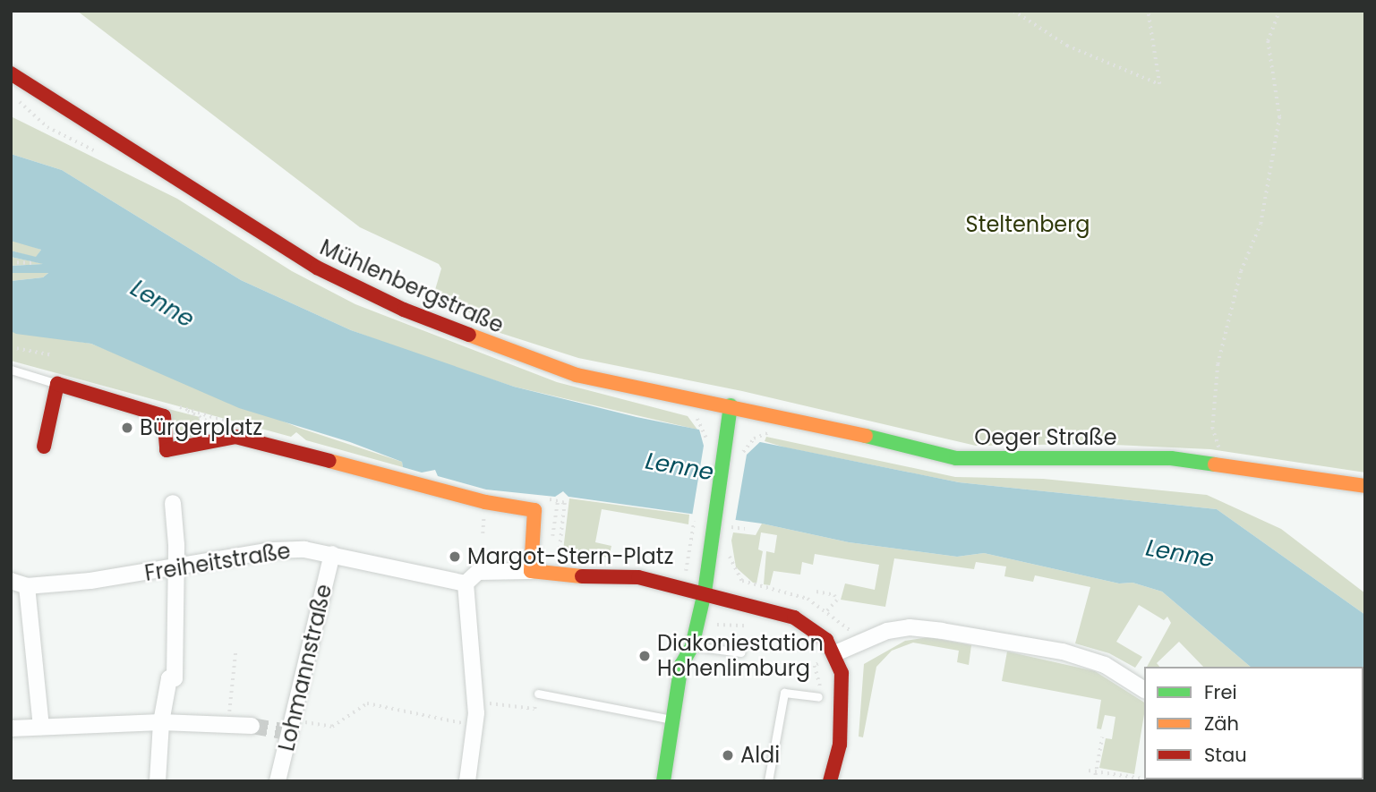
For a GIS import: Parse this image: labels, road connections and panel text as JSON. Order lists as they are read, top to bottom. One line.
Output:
{"streets":{"street":["Mühlenbergstraße","Oeger Straße","Freiheitstraße","Lohmannstraße"]},"crossings":[["Mühlenbergstraße","Oeger Straße"],["Freiheitstraße","Lohmannstraße"]],"water":["Lenne"],"parks":["Steltenberg"],"places":["Bürgerplatz","Margot-Stern-Platz","Diakoniestation Hohenlimburg","Aldi"],"legend":["Frei","Zäh","Stau"]}
